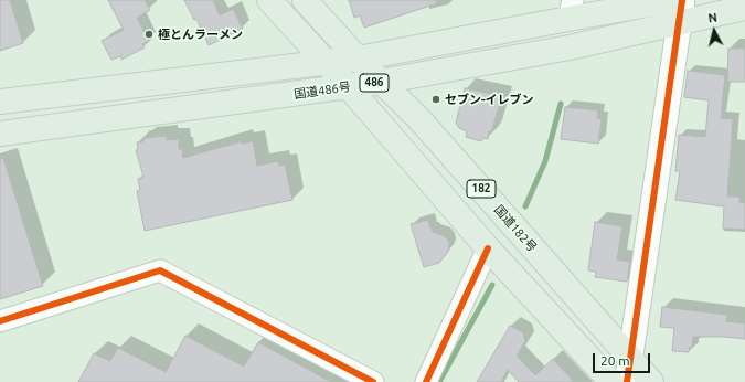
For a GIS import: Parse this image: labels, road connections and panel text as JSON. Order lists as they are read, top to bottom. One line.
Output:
{"streets":{"highway":["486","国道486号","182","国道182号"]},"crossings":[["486","182"],["486","国道182号"],["国道486号","182"],["国道486号","国道182号"]],"places":["極とんラーメン","セブン-イレブン"],"scale_bar":"20 m","north":"top"}
